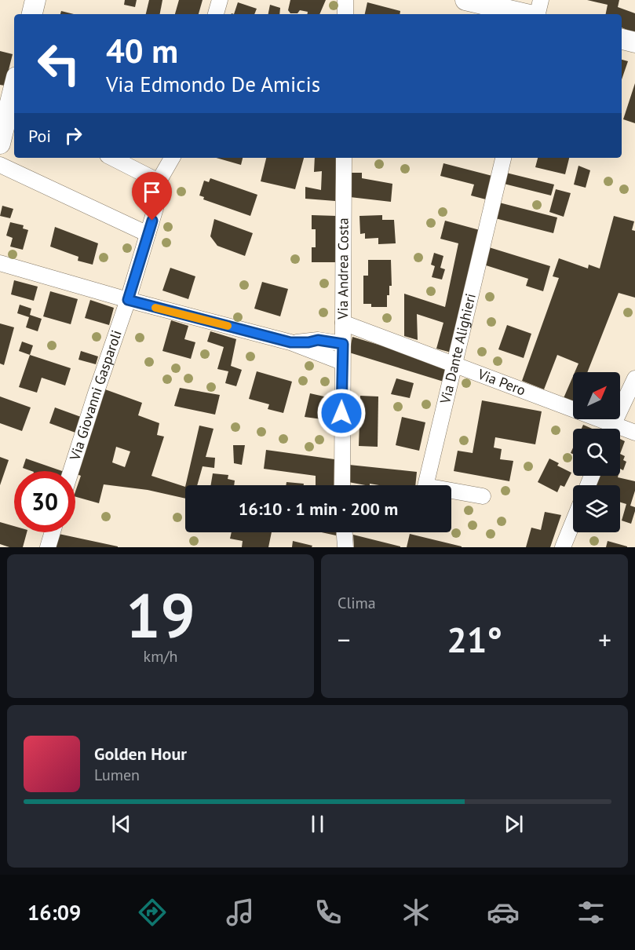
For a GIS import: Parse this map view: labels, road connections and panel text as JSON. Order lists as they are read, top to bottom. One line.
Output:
{"streets":{"street":["Via Andrea Costa","Via Dante Alighieri","Via Pero","Via Giovanni Gasparoli"]},"crossings":[["Via Andrea Costa","Via Pero"],["Via Dante Alighieri","Via Pero"]],"north":"top right","page":{"turn":["40 m","Via Edmondo De Amicis"],"then":"Poi","limit":"30","trip":"16:10 · 1 min · 200 m","tile":[["19","km/h"],"Clima"],"heat":["−","21°","+"],"song":["Golden Hour","Lumen"],"tabs":"16:09"}}
